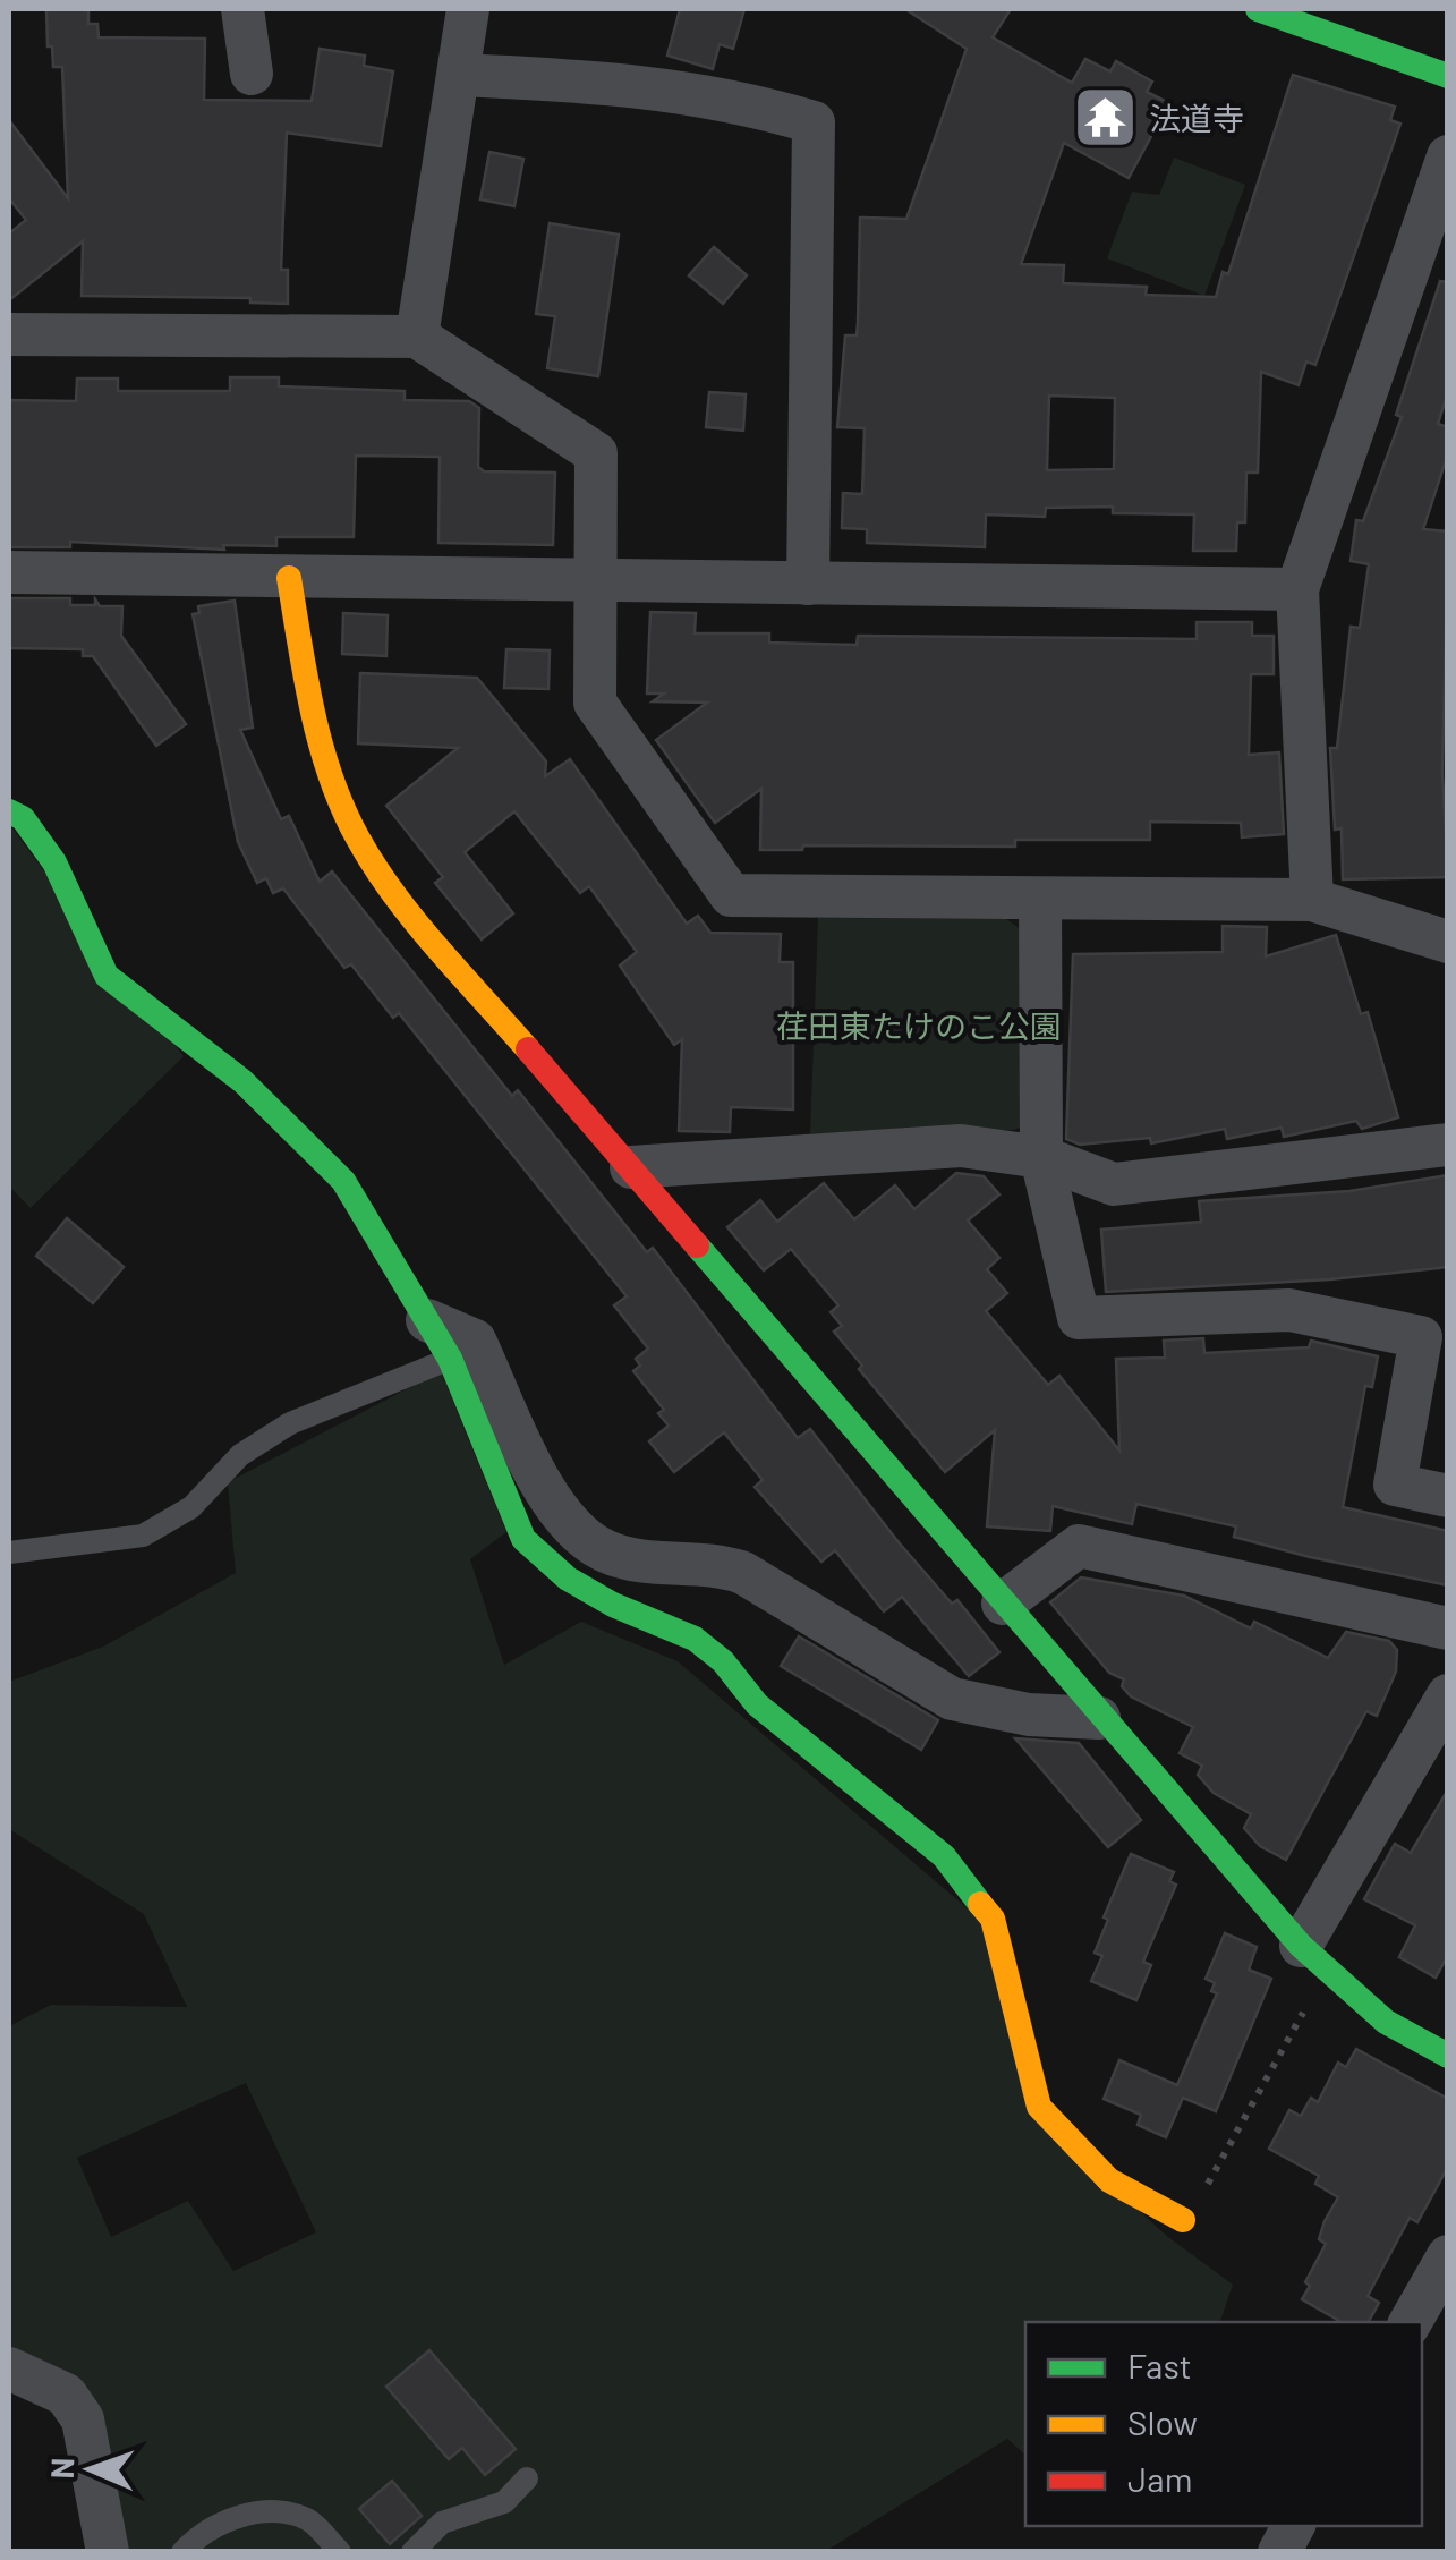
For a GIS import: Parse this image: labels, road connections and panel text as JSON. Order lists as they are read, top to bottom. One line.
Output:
{"parks":["荏田東たけのこ公園"],"places":{"temple":["法道寺"]},"legend":["Fast","Slow","Jam"],"north":"left"}
